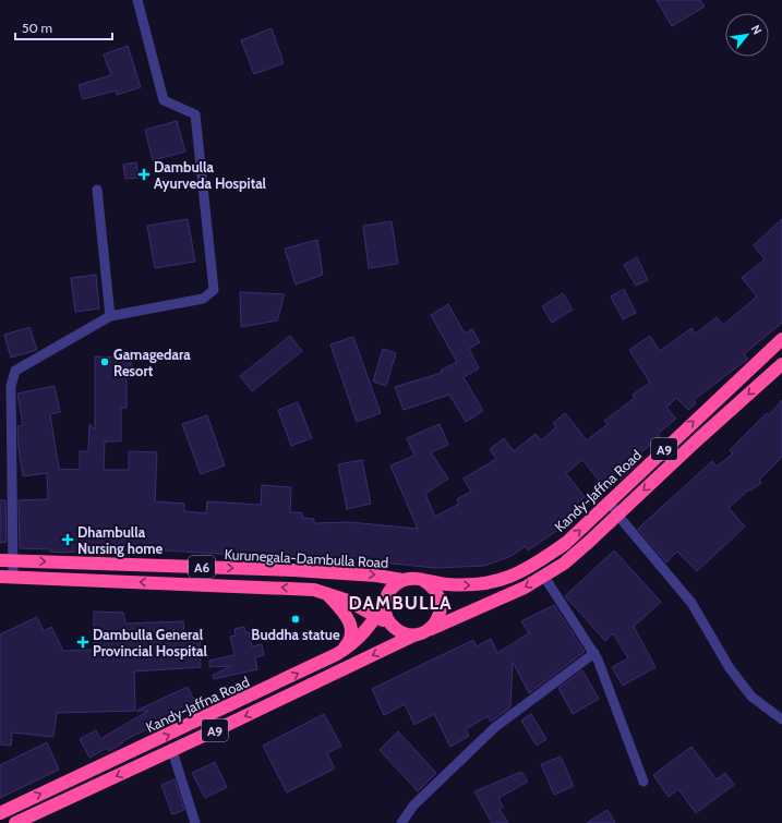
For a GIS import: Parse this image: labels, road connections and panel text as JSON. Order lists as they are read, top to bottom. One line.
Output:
{"streets":{"highway":["A9","Kandy-Jaffna Road","Kurunegala-Dambulla Road","A6"]},"crossings":[["A9","Kandy-Jaffna Road"],["A9","Kurunegala-Dambulla Road"],["A9","A6"],["Kandy-Jaffna Road","Kurunegala-Dambulla Road"],["Kandy-Jaffna Road","A6"],["Kurunegala-Dambulla Road","A6"]],"districts":["DAMBULLA"],"places":{"health":["Dambulla Ayurveda Hospital","Dhambulla Nursing home","Dambulla General Provincial Hospital"],"other":["Gamagedara Resort","Buddha statue"]},"scale_bar":"50 m","north":"top right"}
